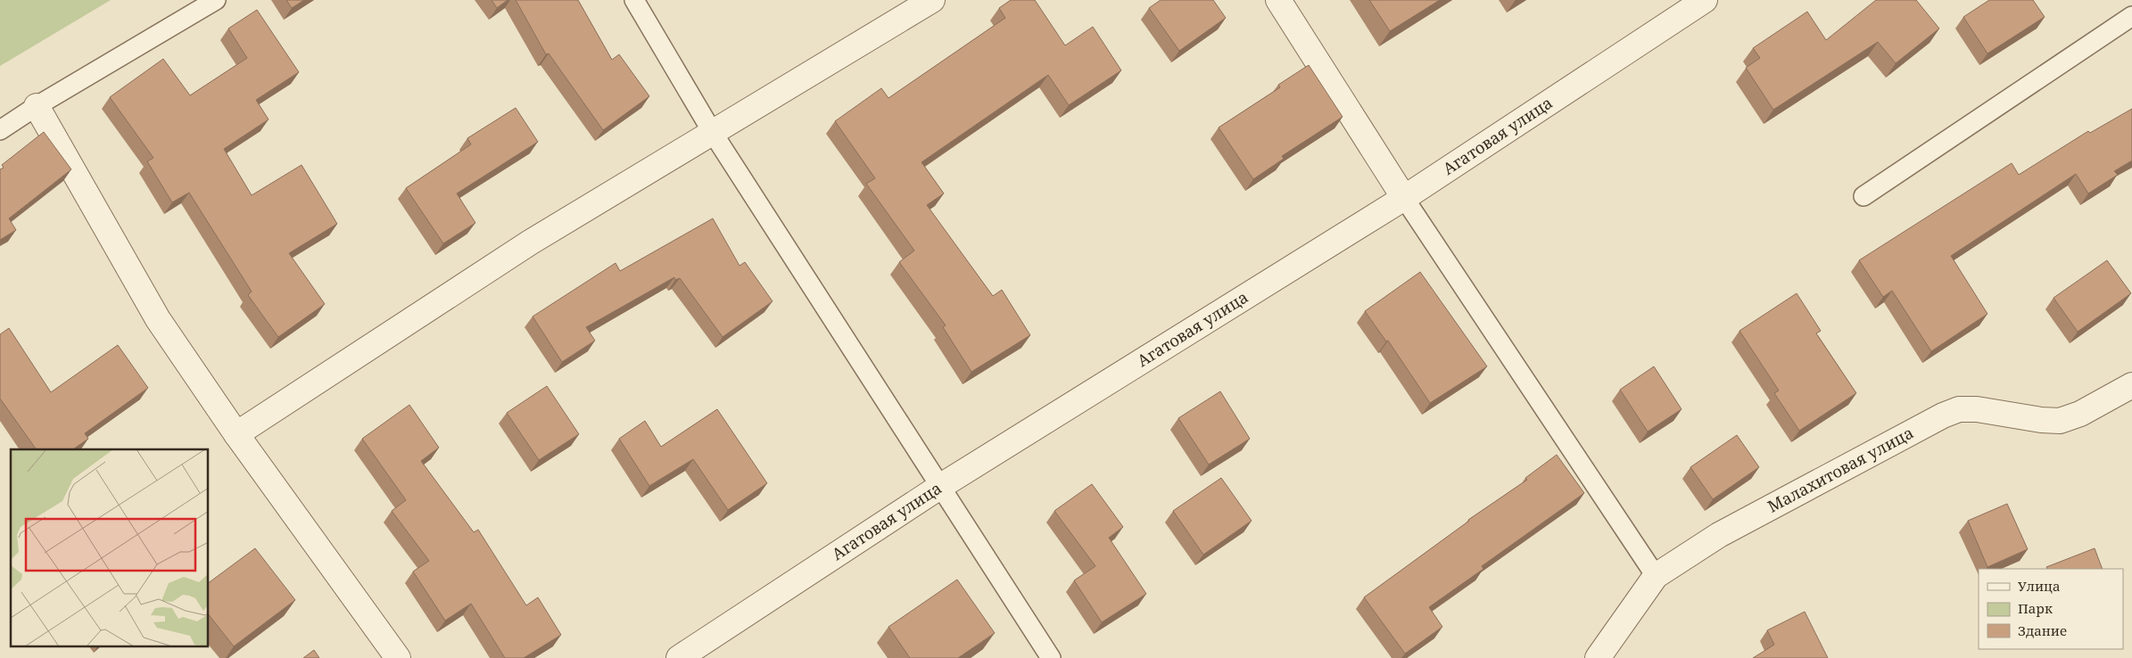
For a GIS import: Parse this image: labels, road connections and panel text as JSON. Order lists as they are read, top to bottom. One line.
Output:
{"streets":{"street":["Агатовая улица","Малахитовая улица"]},"legend":["Улица","Парк","Здание"]}
